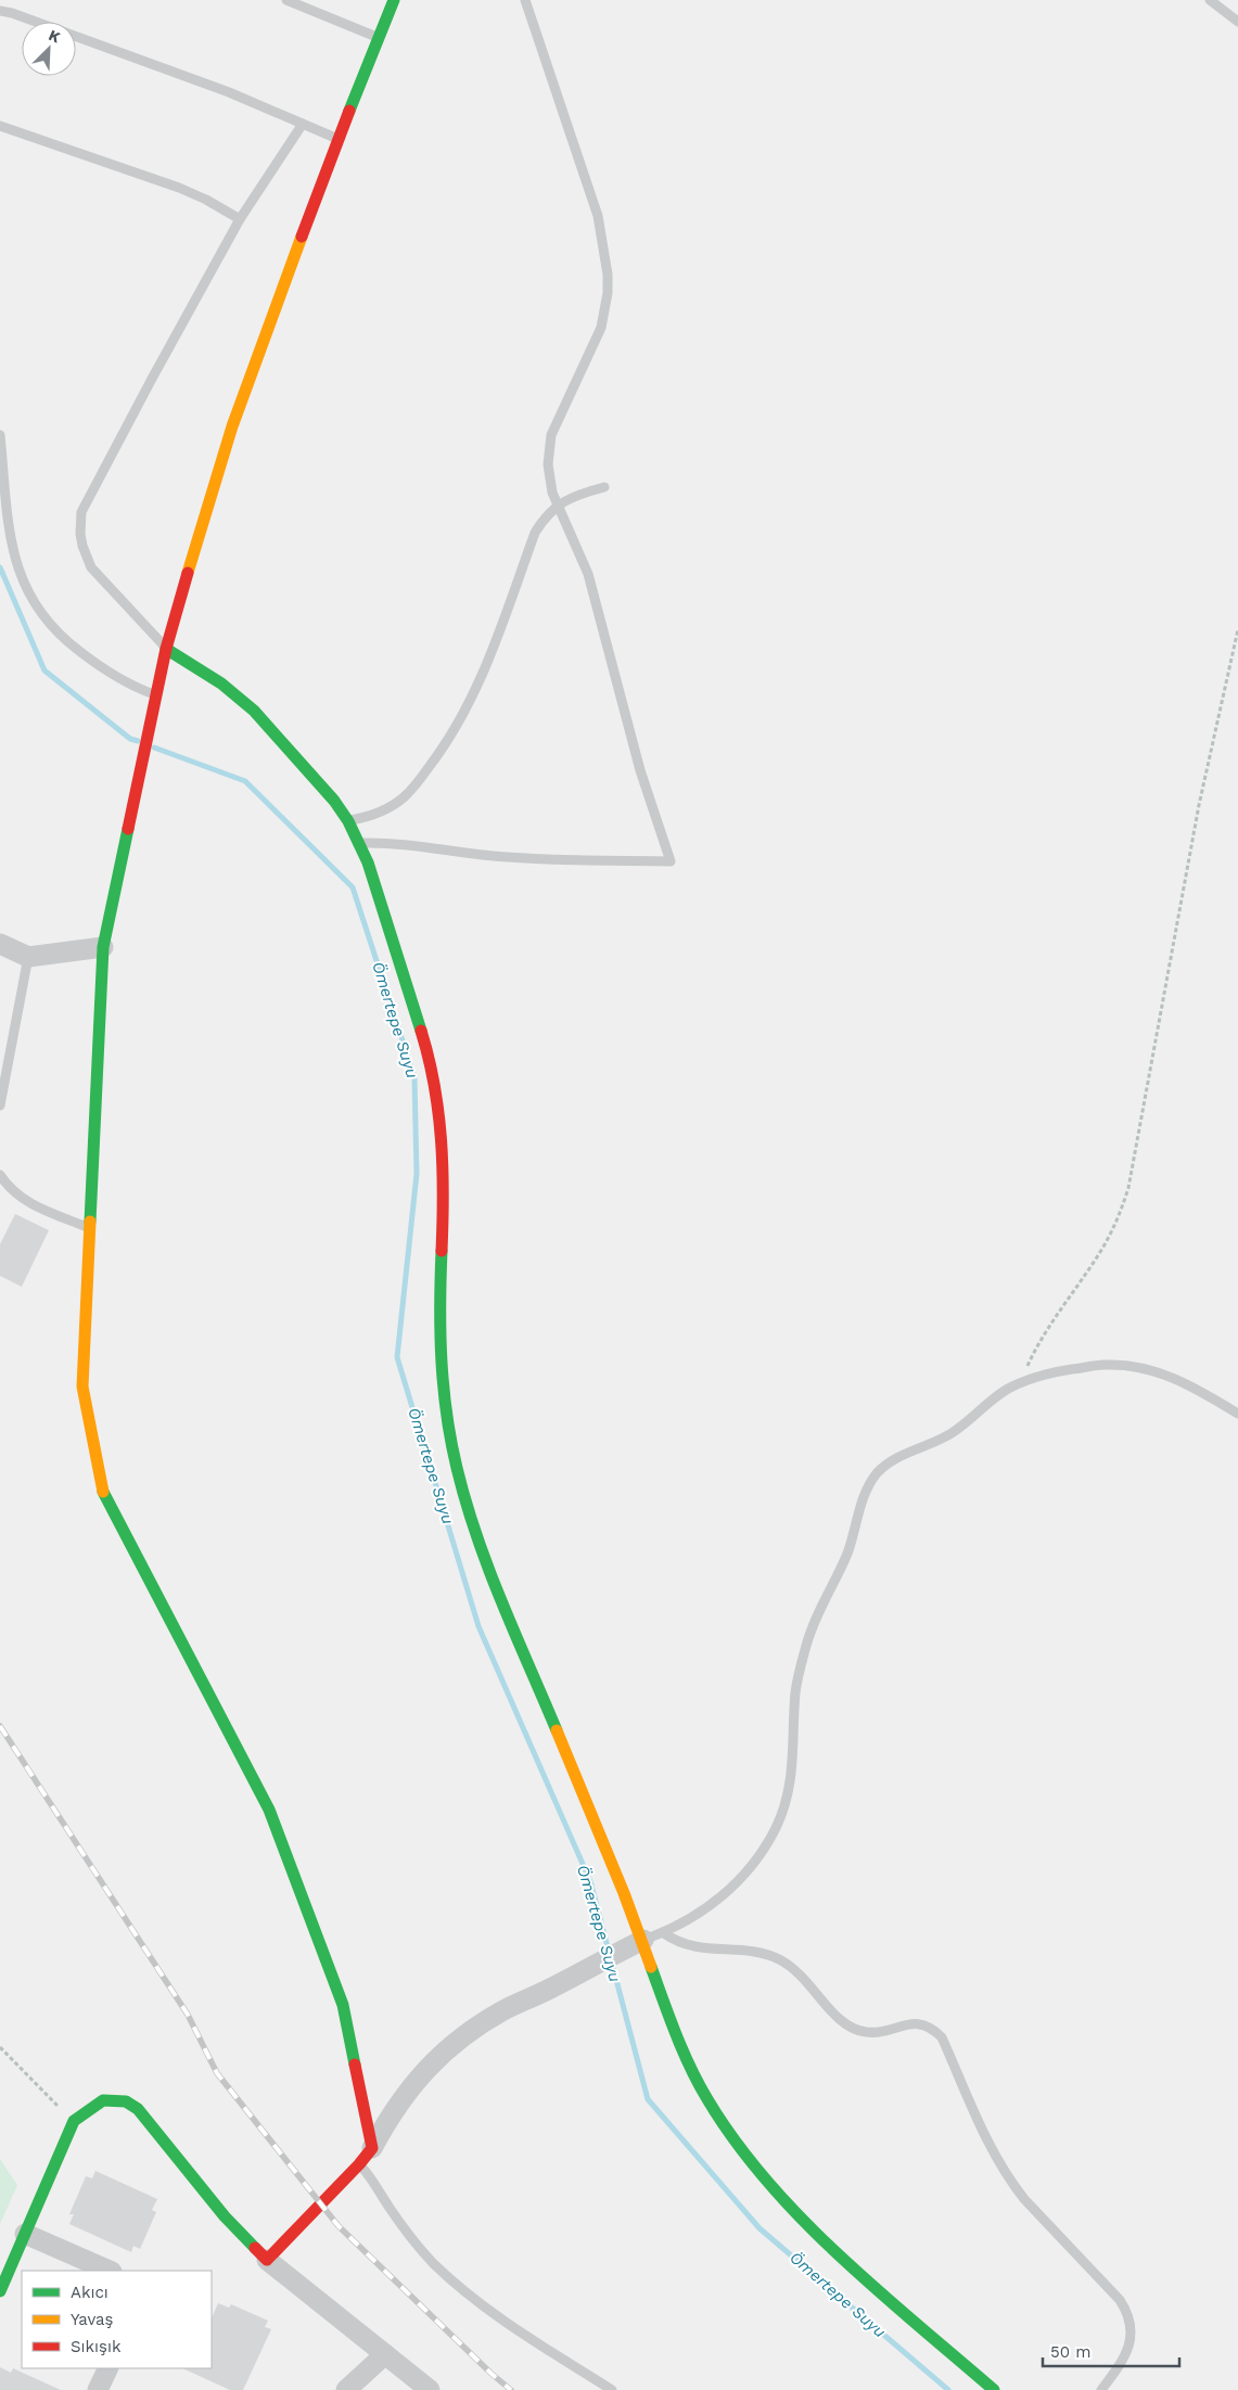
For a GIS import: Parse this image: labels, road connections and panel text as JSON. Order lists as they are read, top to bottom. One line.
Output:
{"water":["Ömertepe Suyu"],"legend":["Akıcı","Yavaş","Sıkışık"],"scale_bar":"50 m","north":"top right"}
